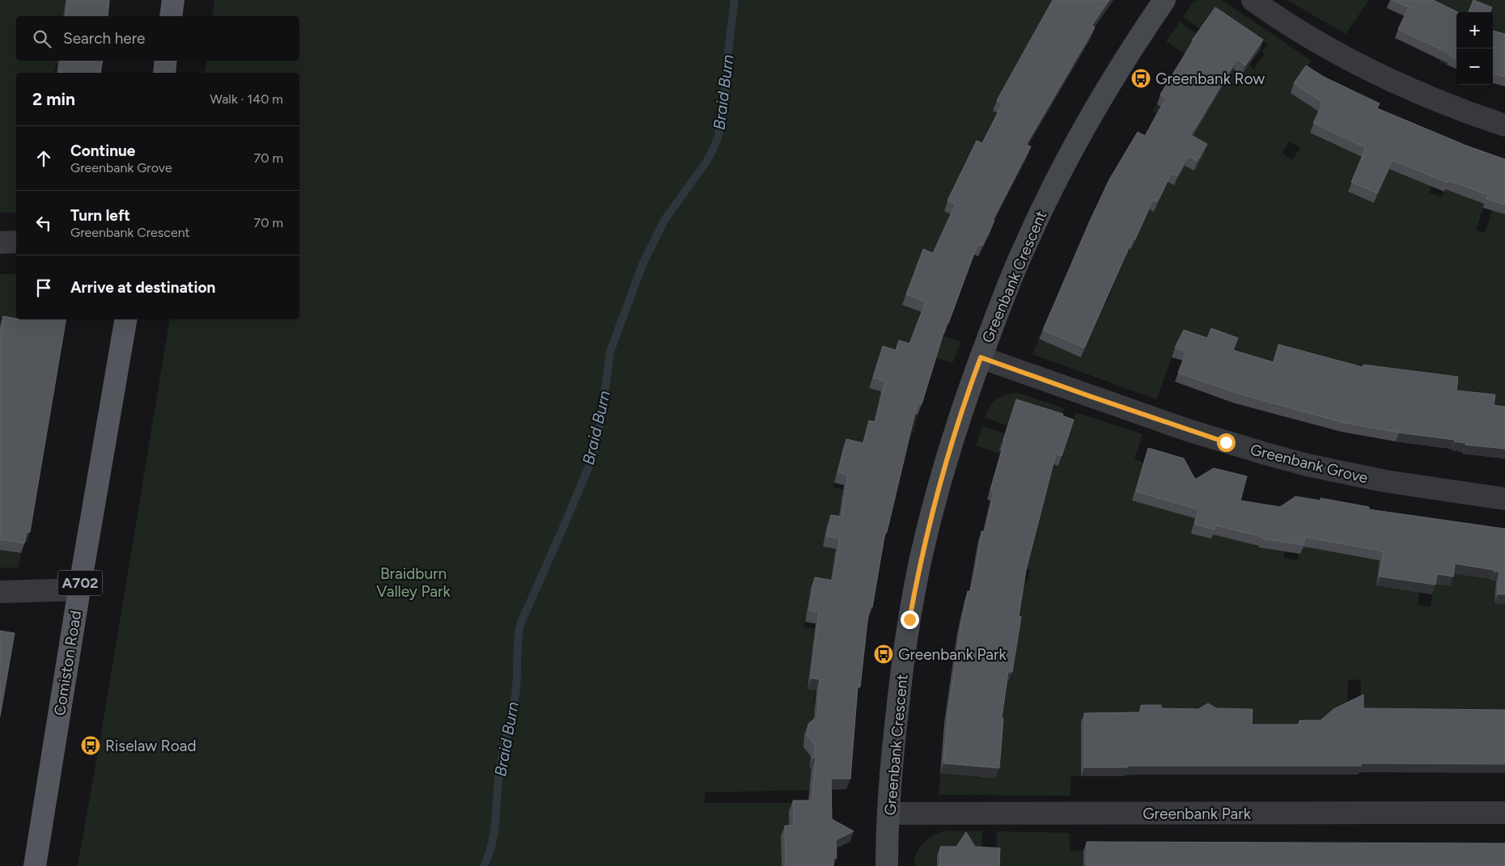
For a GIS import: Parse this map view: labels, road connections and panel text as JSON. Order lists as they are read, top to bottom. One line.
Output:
{"streets":{"main road":["A702","Comiston Road"],"street":["Greenbank Crescent","Greenbank Grove","Greenbank Park"]},"crossings":[["Greenbank Crescent","Greenbank Grove"],["Greenbank Crescent","Greenbank Park"]],"water":["Braid Burn"],"parks":["Braidburn Valley Park"],"places":{"bus stop":["Greenbank Row","Greenbank Park","Riselaw Road"]},"page":{"map_buttons":["+","−"],"search":"Search here","heading":["2 min","Walk · 140 m"],"list":[["Continue","Greenbank Grove","70 m"],["Turn left","Greenbank Crescent","70 m"],"Arrive at destination"]}}
